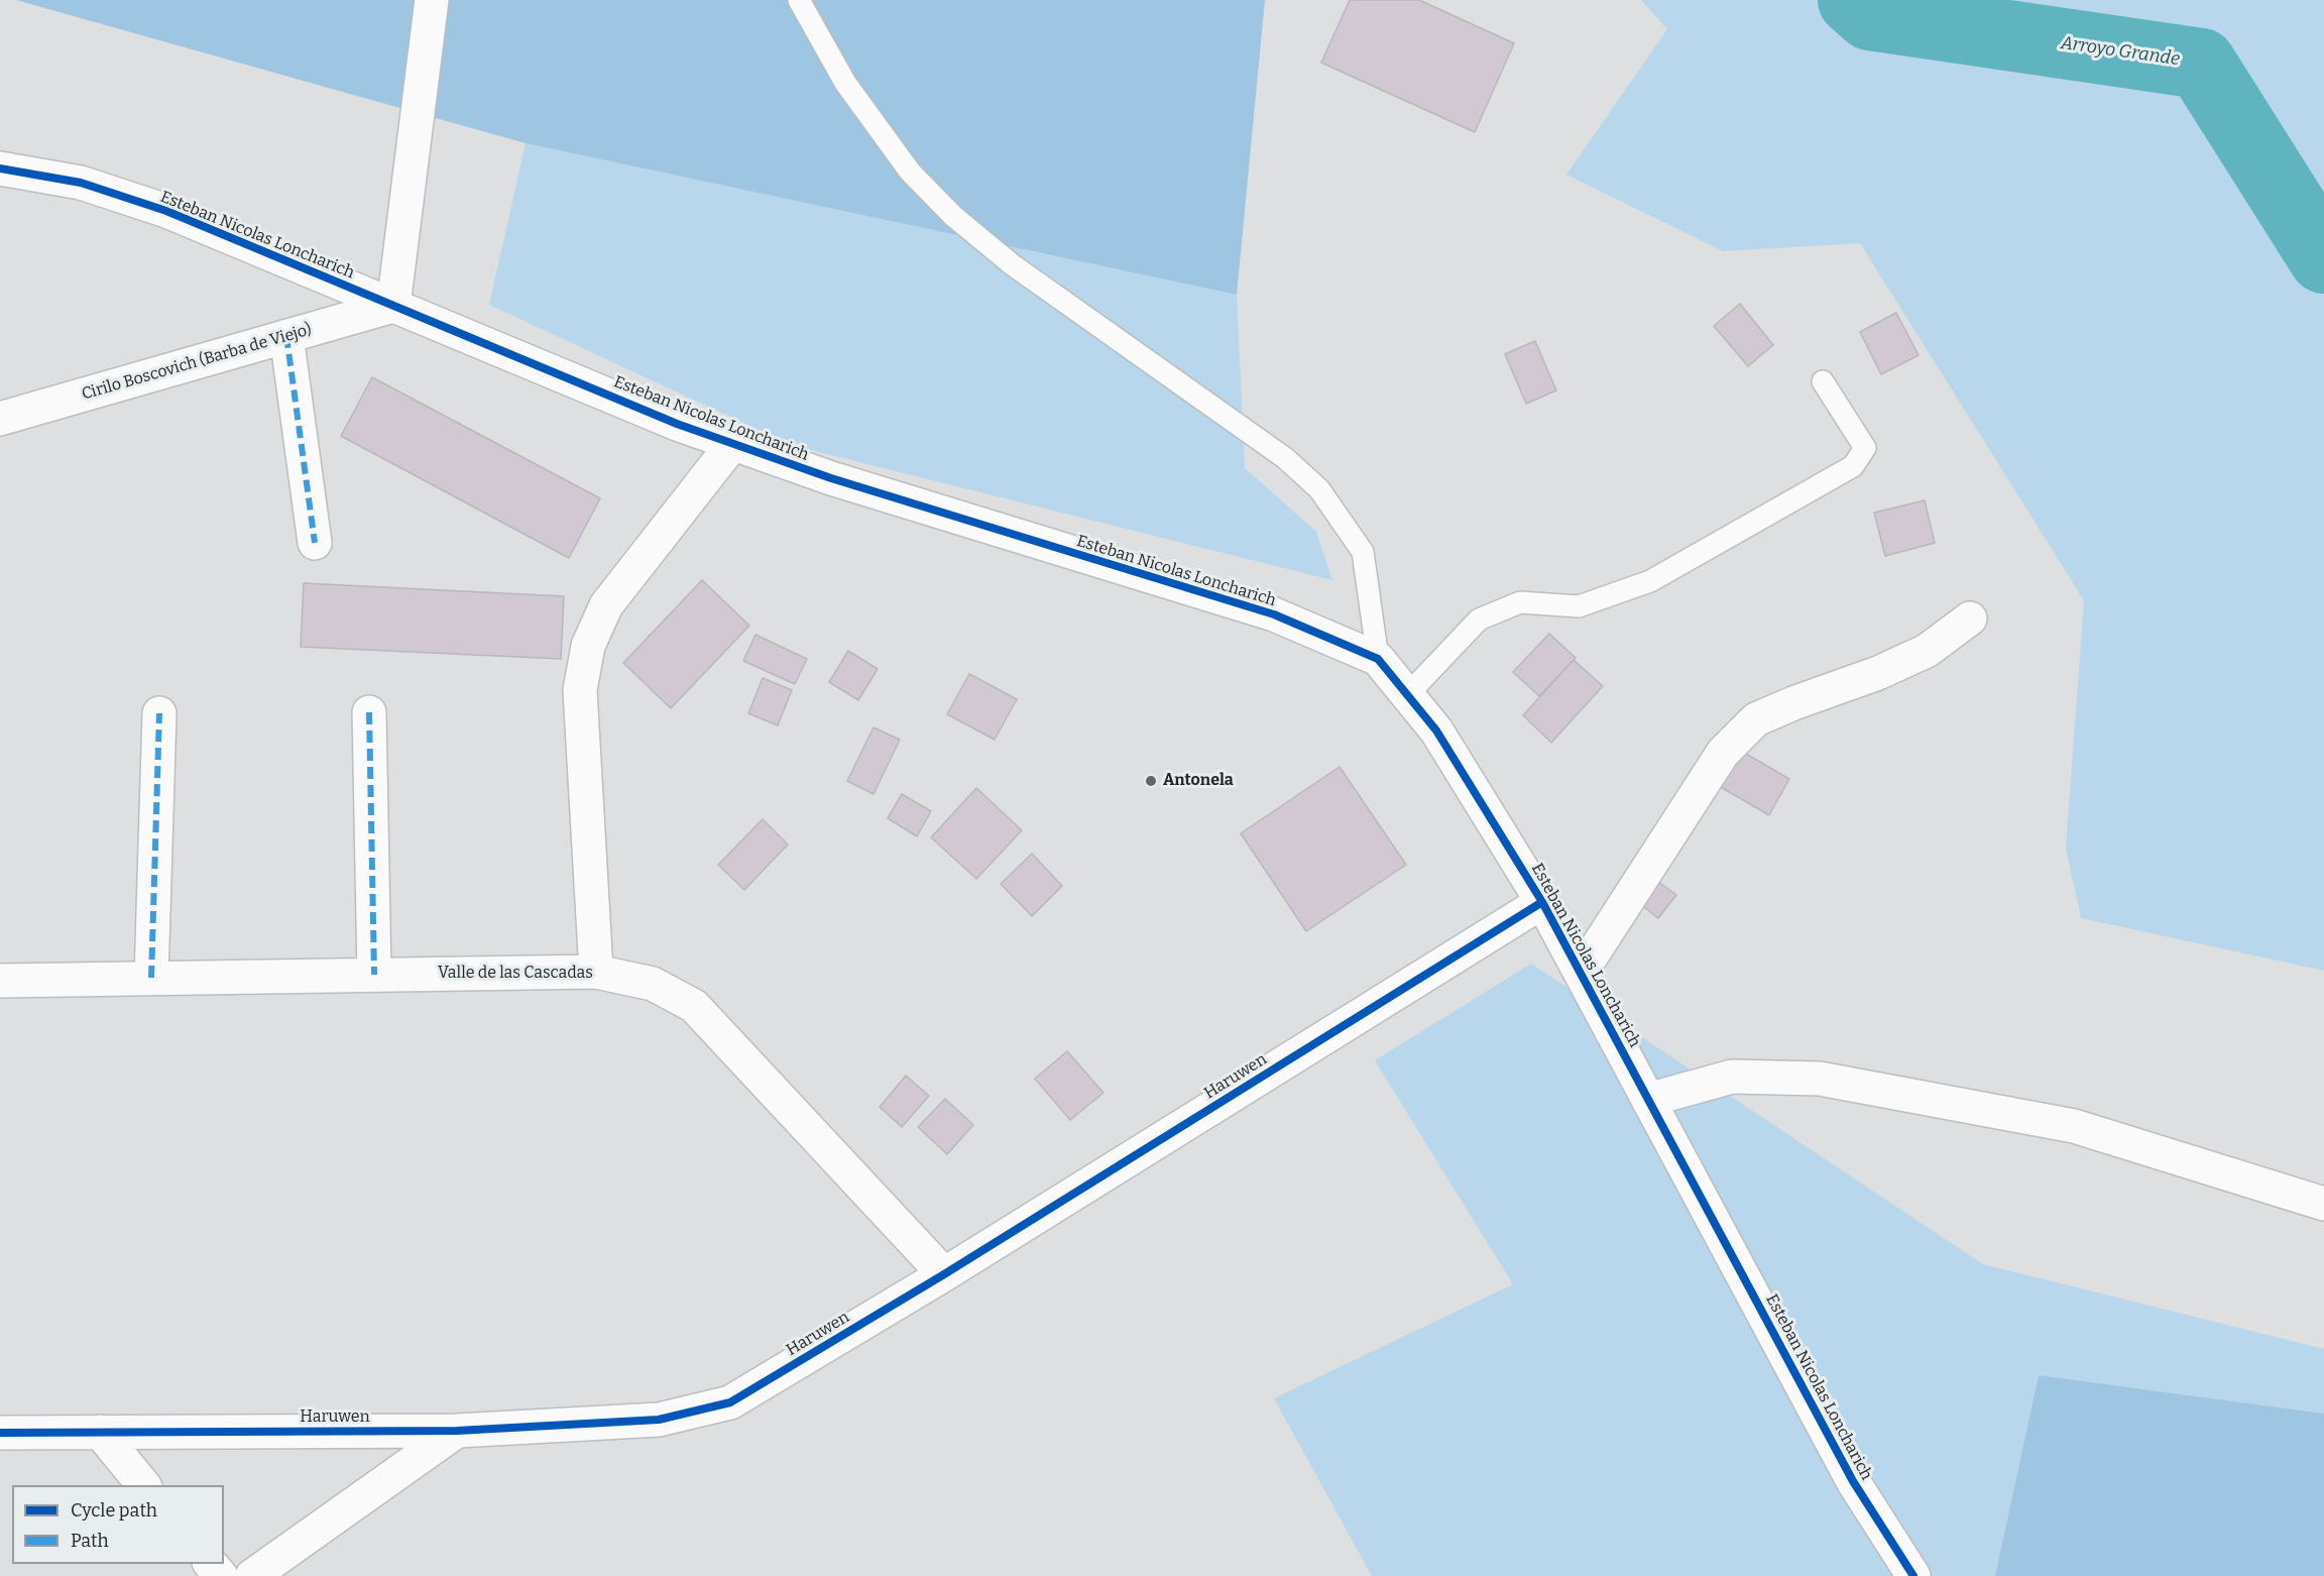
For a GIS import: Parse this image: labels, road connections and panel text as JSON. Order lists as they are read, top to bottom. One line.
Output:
{"streets":{"street":["Esteban Nicolas Loncharich","Cirilo Boscovich (Barba de Viejo)","Valle de las Cascadas","Haruwen"]},"crossings":[["Esteban Nicolas Loncharich","Cirilo Boscovich (Barba de Viejo)"],["Esteban Nicolas Loncharich","Haruwen"],["Valle de las Cascadas","Haruwen"]],"water":["Arroyo Grande"],"places":["Antonela"],"legend":["Cycle path","Path"]}
